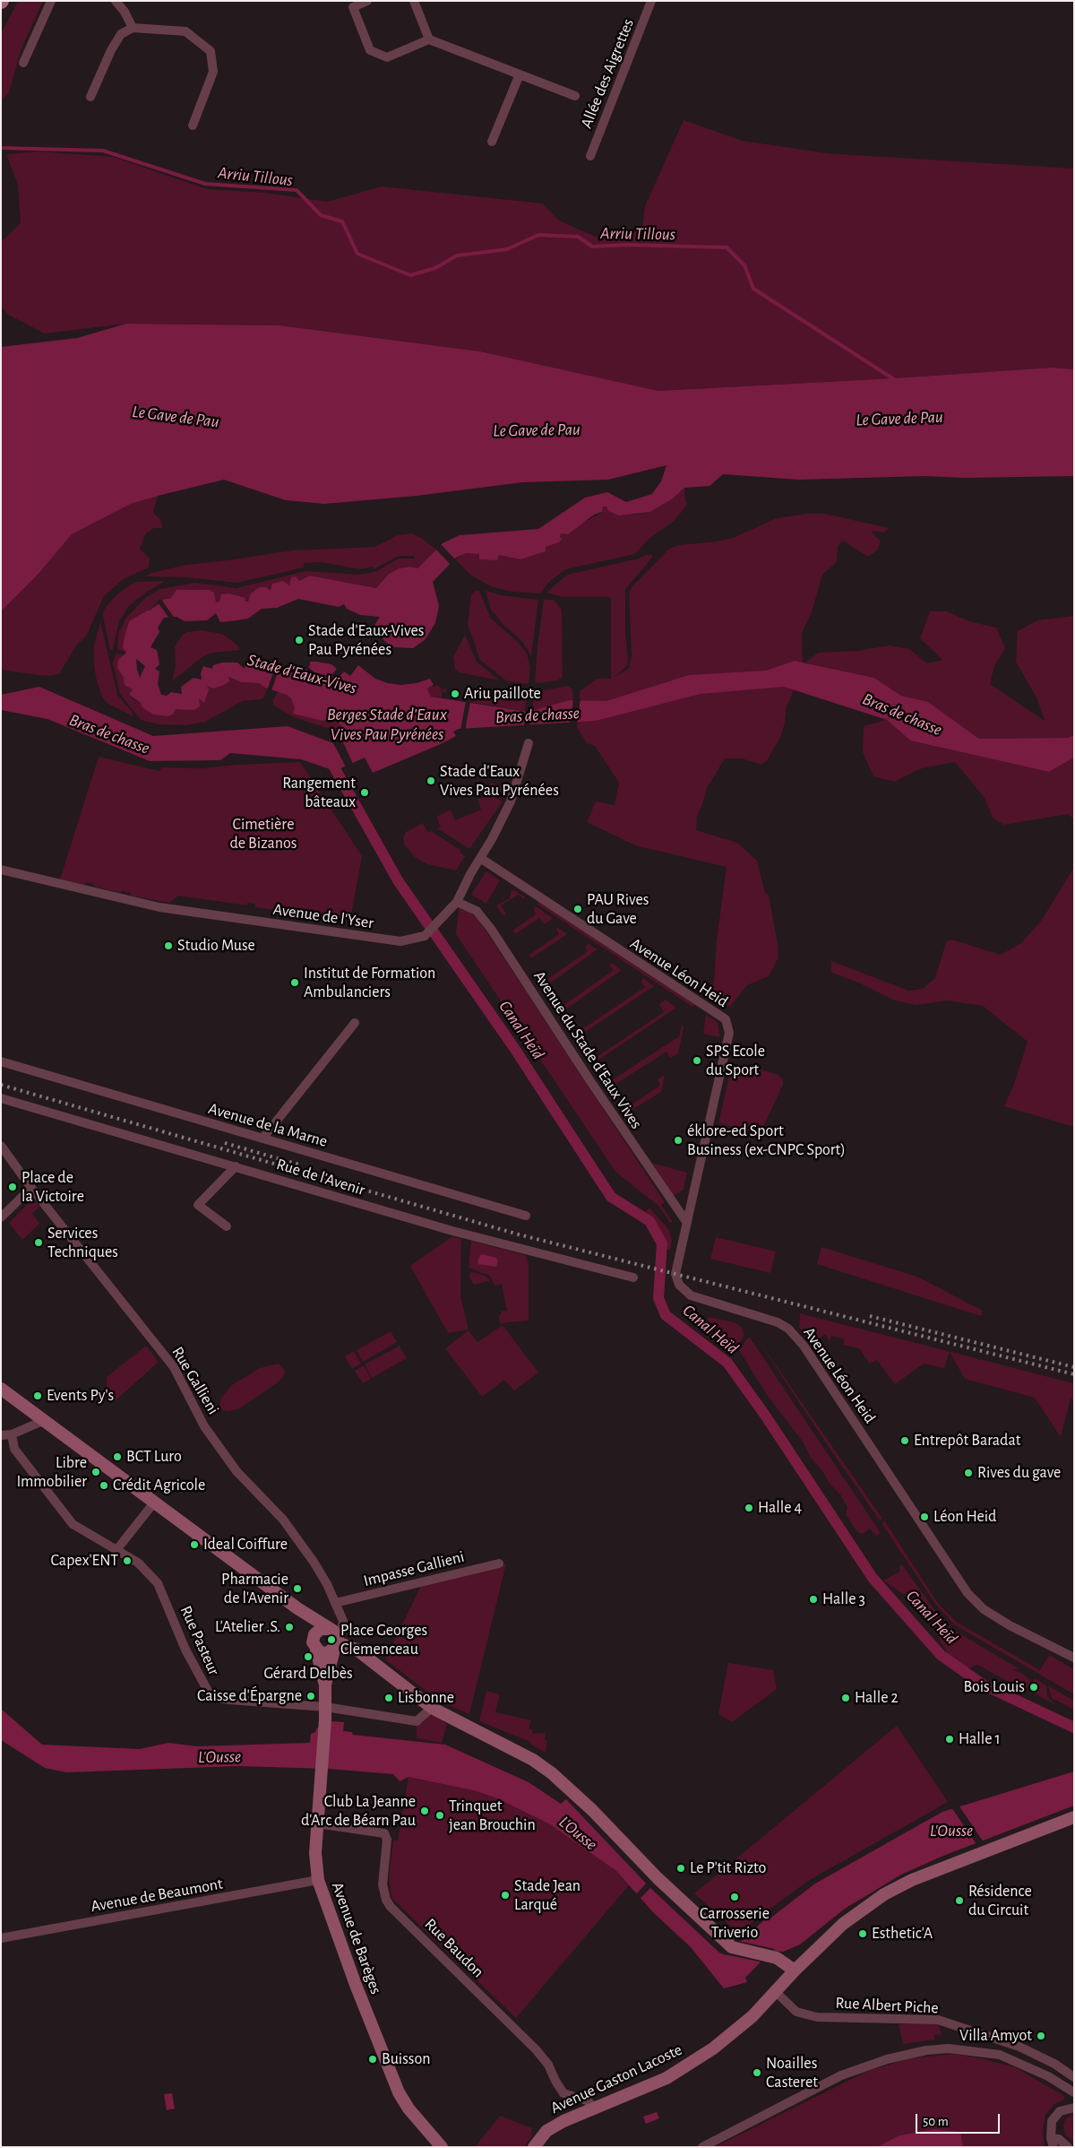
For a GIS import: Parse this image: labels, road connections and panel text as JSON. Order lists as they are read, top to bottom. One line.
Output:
{"streets":{"main road":["Avenue de Barèges","Avenue Gaston Lacoste"],"street":["Allée des Aigrettes","Avenue de l'Yser","Avenue Léon Heid","Avenue du Stade d'Eaux Vives","Avenue de la Marne","Rue de l'Avenir","Rue Gallieni","Impasse Gallieni","Rue Pasteur","Avenue de Beaumont","Rue Baudon","Rue Albert Piche"]},"crossings":[["Avenue de l'Yser","Avenue Léon Heid"],["Avenue de l'Yser","Avenue du Stade d'Eaux Vives"],["Avenue Léon Heid","Avenue du Stade d'Eaux Vives"],["Rue Gallieni","Impasse Gallieni"],["Rue Pasteur","Avenue de Barèges"],["Avenue de Beaumont","Avenue de Barèges"],["Avenue de Barèges","Rue Baudon"],["Rue Baudon","Avenue Gaston Lacoste"],["Rue Albert Piche","Avenue Gaston Lacoste"]],"water":["Arriu Tillous","Le Gave de Pau","Stade d'Eaux-Vives","Berges Stade d'Eaux Vives Pau Pyrénées","Bras de chasse","Canal Heïd","L'Ousse"],"parks":["Cimetière de Bizanos"],"places":["Stade d'Eaux-Vives Pau Pyrénées","Ariu paillote","Stade d'Eaux Vives Pau Pyrénées","Rangement bâteaux","PAU Rives du Gave","Studio Muse","Institut de Formation Ambulanciers","SPS Ecole du Sport","éklore-ed Sport Business (ex-CNPC Sport)","Place de la Victoire","Services Techniques","Events Py's","Entrepôt Baradat","BCT Luro","Libre Immobilier","Rives du gave","Crédit Agricole","Halle 4","Léon Heid","Ideal Coiffure","Capex'ENT","Pharmacie de l'Avenir","Halle 3","L'Atelier .S.","Place Georges Clemenceau","Gérard Delbès","Bois Louis","Caisse d'Épargne","Lisbonne","Halle 2","Halle 1","Club La Jeanne d'Arc de Béarn Pau","Trinquet jean Brouchin","Le P'tit Rizto","Stade Jean Larqué","Carrosserie Triverio","Résidence du Circuit","Esthetic'A","Villa Amyot","Buisson","Noailles Casteret"],"scale_bar":"50 m"}
